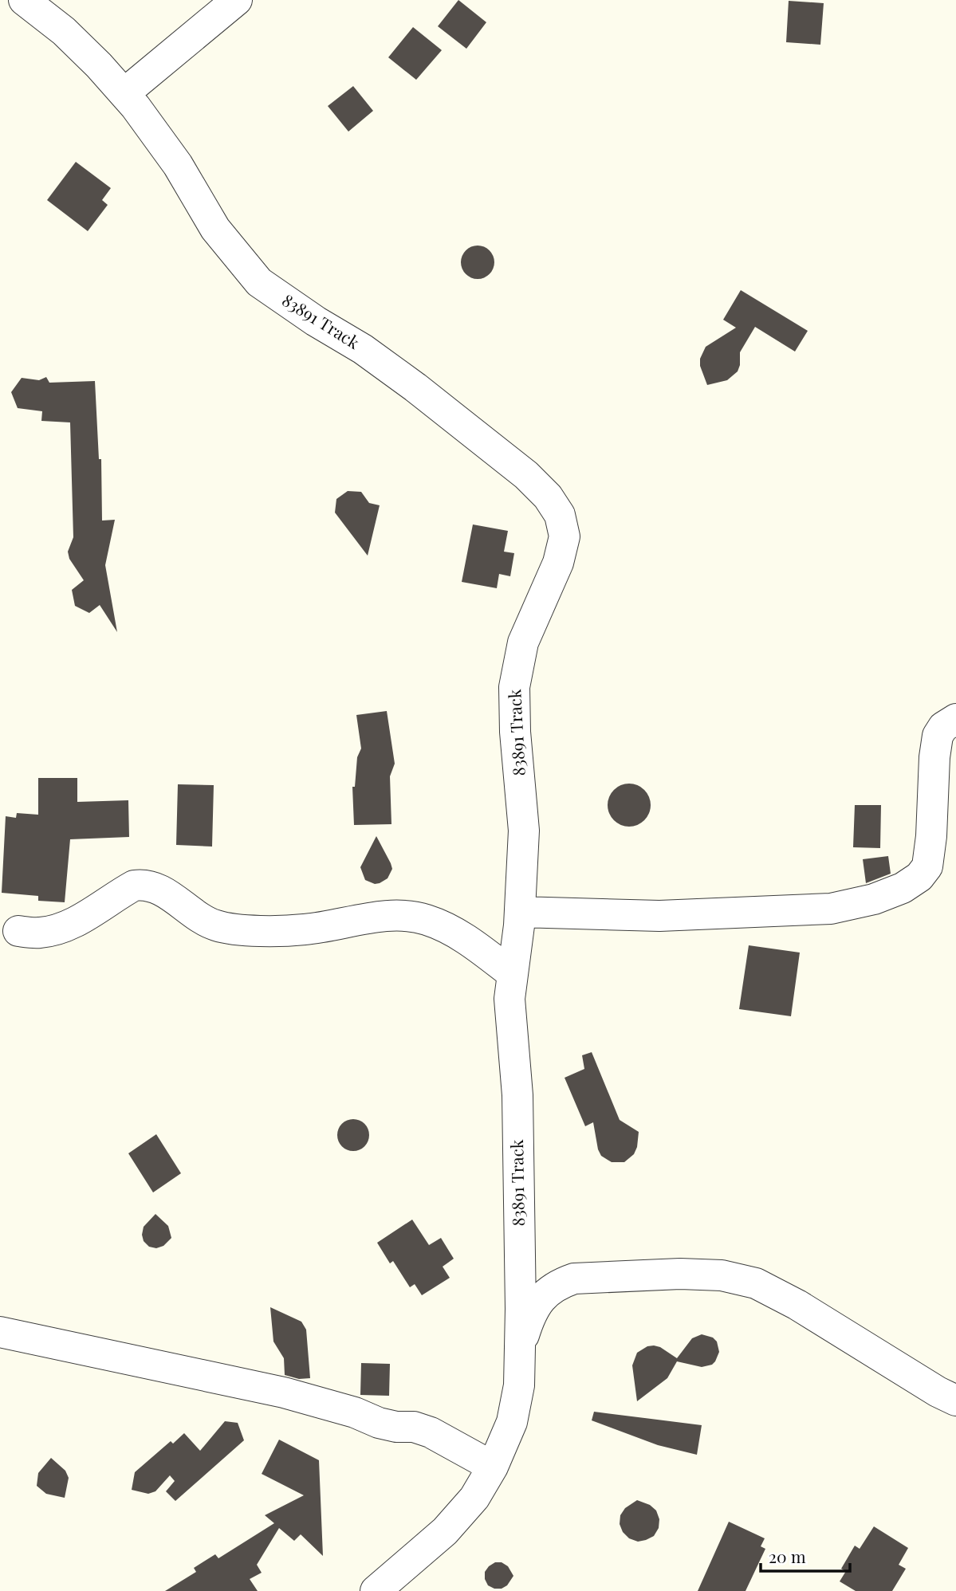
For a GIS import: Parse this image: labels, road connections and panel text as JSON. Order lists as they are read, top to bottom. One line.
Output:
{"streets":{"street":["83891 Track"]},"scale_bar":"20 m"}
